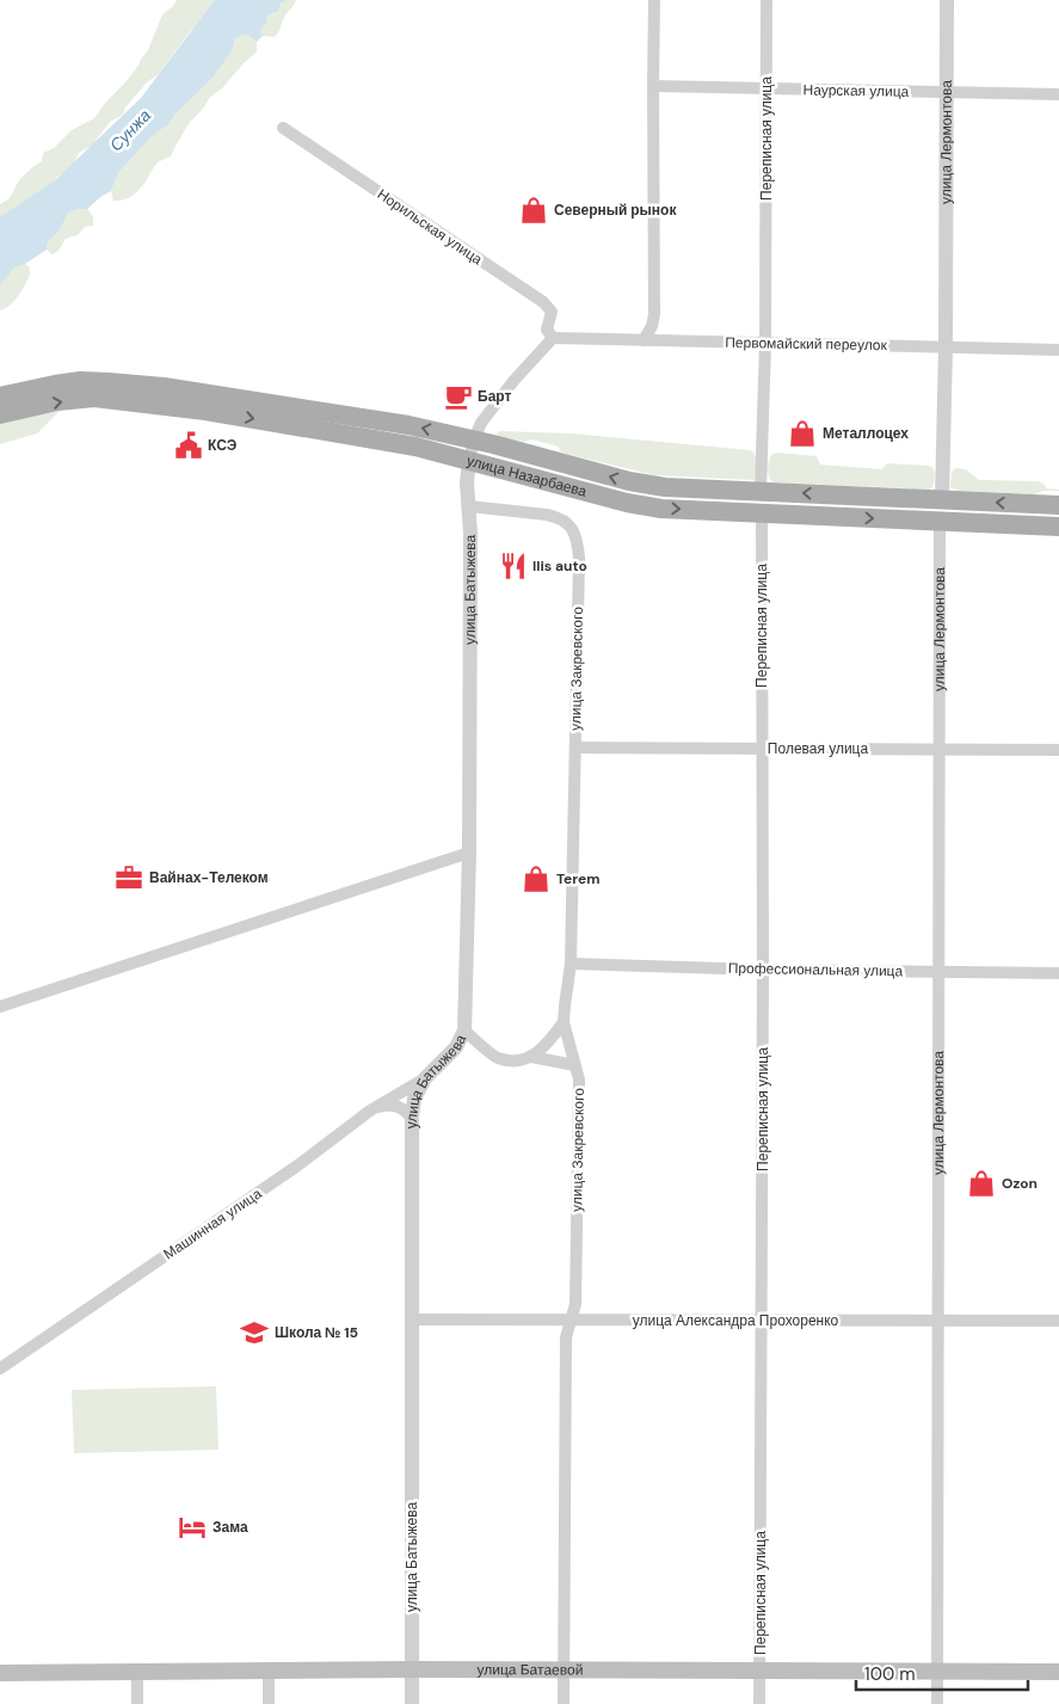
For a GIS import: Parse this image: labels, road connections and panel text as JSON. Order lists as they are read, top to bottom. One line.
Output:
{"streets":{"main road":["улица Назарбаева","улица Батаевой"],"street":["Наурская улица","Переписная улица","улица Лермонтова","Норильская улица","Первомайский переулок","улица Батыжева","улица Закревского","Полевая улица","Профессиональная улица","Машинная улица","улица Александра Прохоренко"]},"crossings":[["Наурская улица","Переписная улица"],["Наурская улица","улица Лермонтова"],["Переписная улица","Первомайский переулок"],["Переписная улица","улица Назарбаева"],["Переписная улица","Полевая улица"],["Переписная улица","Профессиональная улица"],["Переписная улица","улица Александра Прохоренко"],["Переписная улица","улица Батаевой"],["улица Лермонтова","Первомайский переулок"],["улица Лермонтова","улица Назарбаева"],["улица Лермонтова","Полевая улица"],["улица Лермонтова","Профессиональная улица"],["улица Лермонтова","улица Александра Прохоренко"],["улица Лермонтова","улица Батаевой"],["Норильская улица","Первомайский переулок"],["улица Назарбаева","улица Батыжева"],["улица Батыжева","улица Закревского"],["улица Батыжева","Машинная улица"],["улица Батыжева","улица Александра Прохоренко"],["улица Батыжева","улица Батаевой"],["улица Закревского","Полевая улица"],["улица Закревского","Профессиональная улица"],["улица Закревского","улица Александра Прохоренко"],["улица Закревского","улица Батаевой"]],"water":["Сунжа"],"places":{"shop":["Северный рынок","Металлоцех","Terem","Ozon"],"cafe":["Барт"],"public building":["КСЭ"],"restaurant":["Ilis auto"],"office":["Вайнах-Телеком"],"school or university":["Школа № 15"],"hotel":["Зама"]},"scale_bar":"100 m"}
